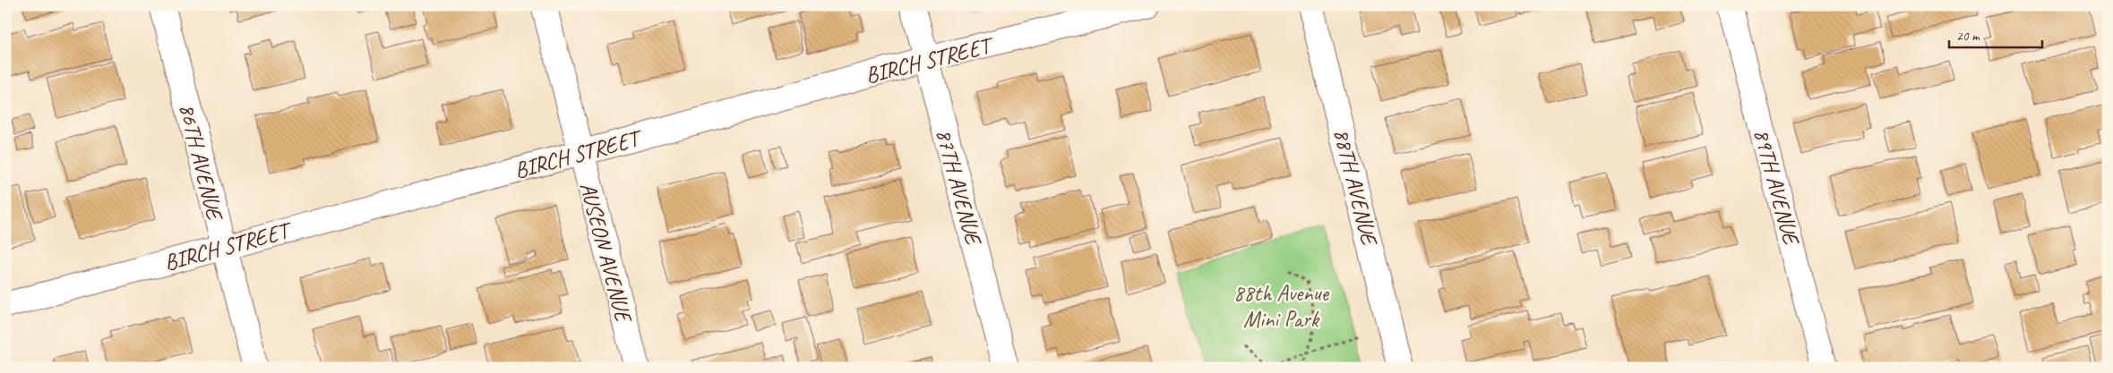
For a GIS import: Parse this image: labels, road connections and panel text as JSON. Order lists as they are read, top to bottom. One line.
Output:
{"streets":{"street":["BIRCH STREET","86TH AVENUE","87TH AVENUE","88TH AVENUE","89TH AVENUE","AUSEON AVENUE"]},"crossings":[["BIRCH STREET","86TH AVENUE"],["BIRCH STREET","87TH AVENUE"],["BIRCH STREET","AUSEON AVENUE"]],"parks":["88th Avenue Mini Park"],"scale_bar":"20 m"}
